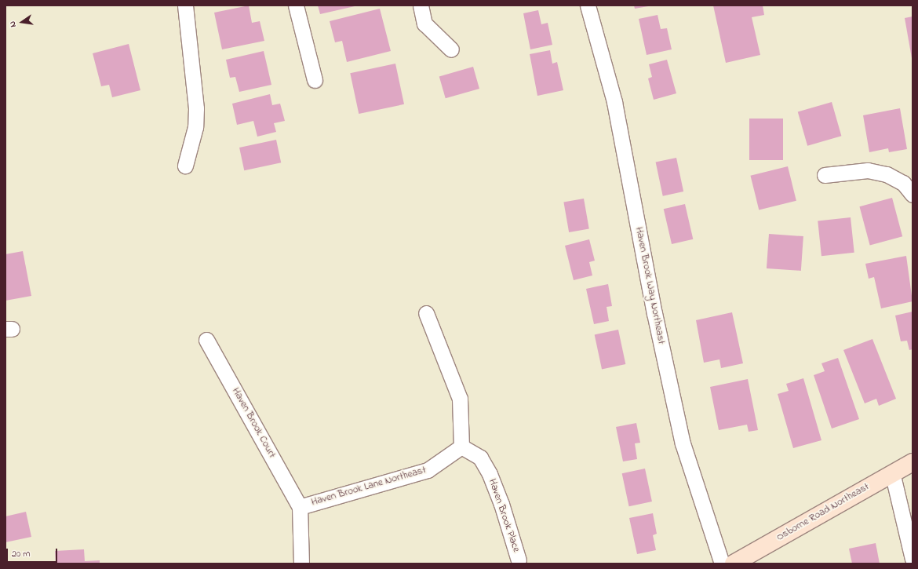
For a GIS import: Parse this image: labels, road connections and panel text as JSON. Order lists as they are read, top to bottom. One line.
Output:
{"streets":{"street":["Haven Brook Way Northeast","Haven Brook Court","Haven Brook Lane Northeast","Osborne Road Northeast","Haven Brook Place"]},"crossings":[["Haven Brook Court","Haven Brook Lane Northeast"],["Haven Brook Lane Northeast","Haven Brook Place"]],"scale_bar":"20 m","north":"left"}
